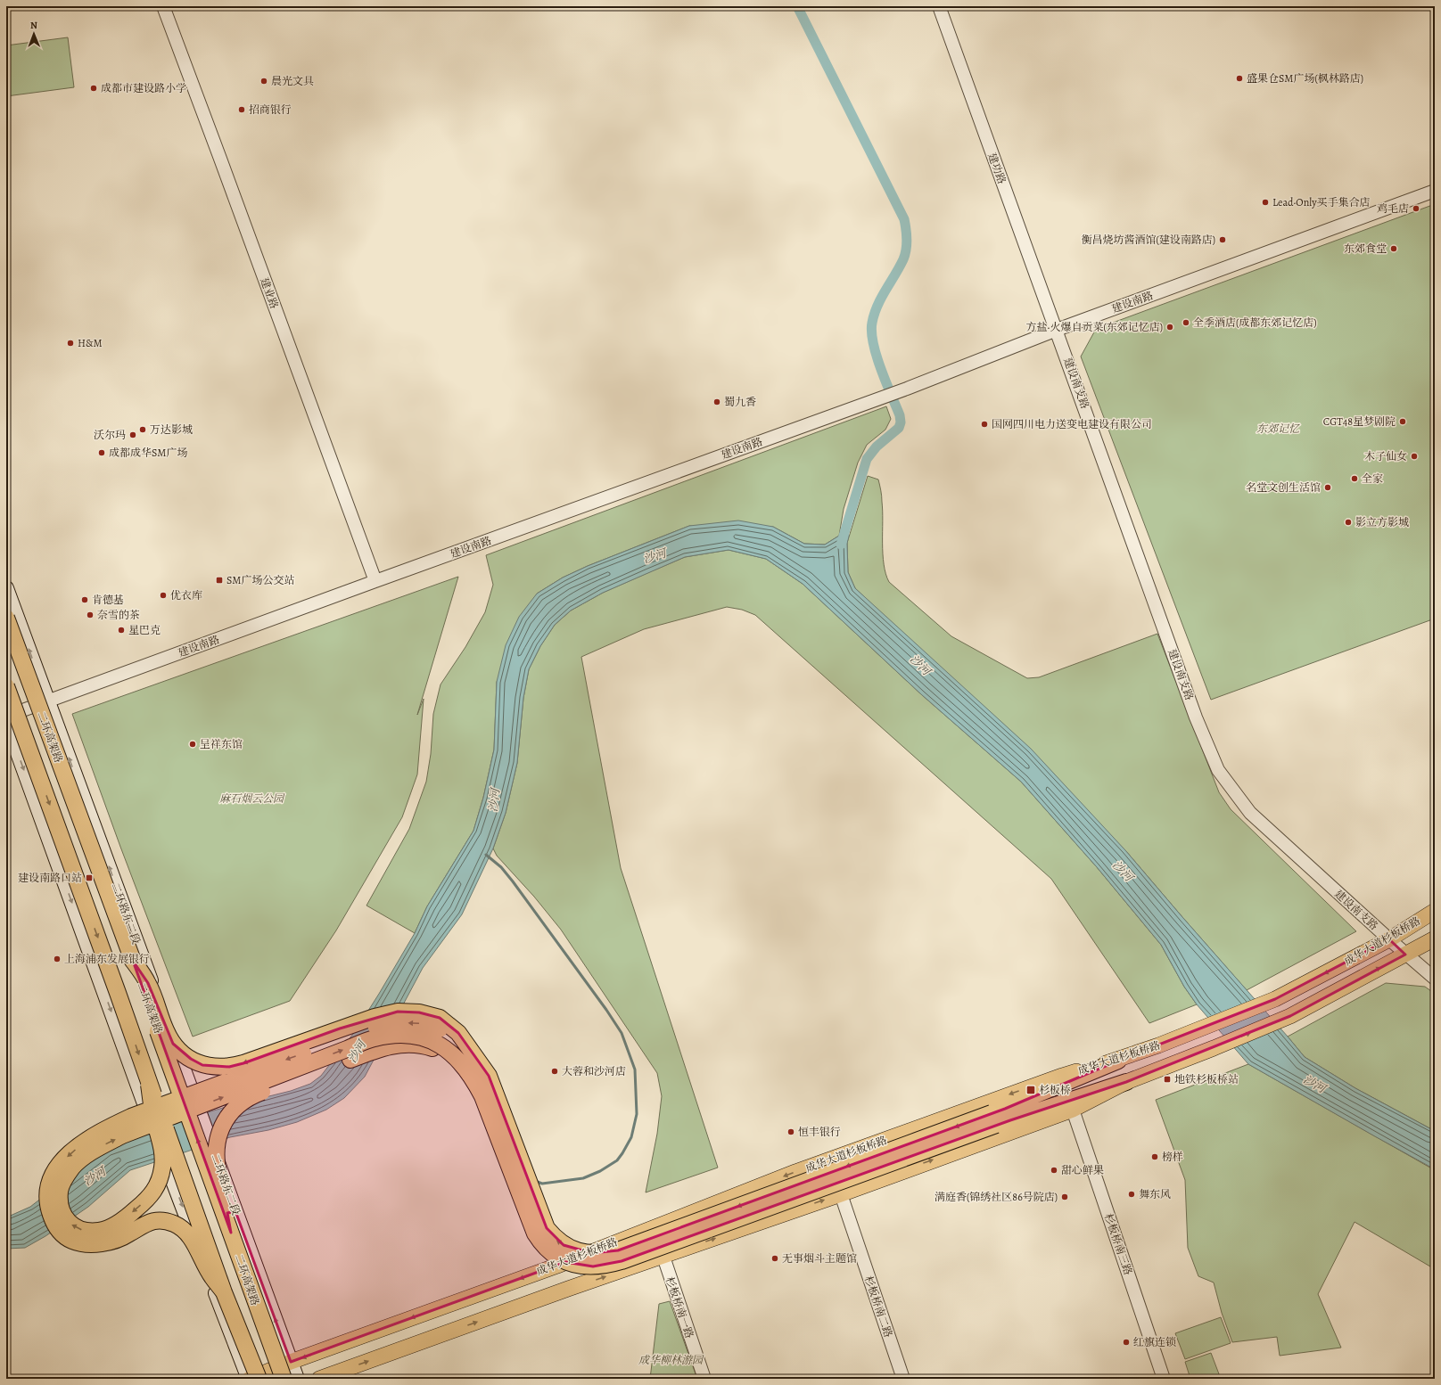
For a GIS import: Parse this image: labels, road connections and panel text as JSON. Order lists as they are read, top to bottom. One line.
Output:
{"streets":{"highway":["二环高架路"],"main road":["二环路东二段","成华大道杉板桥路"],"street":["建功路","建业路","建设南路","建设南支路","杉板桥南三路","杉板桥南二路","杉板桥南一路"]},"crossings":[["建功路","建设南路"],["建功路","建设南支路"],["建业路","建设南路"],["建设南路","建设南支路"],["建设南路","二环路东二段"],["建设南支路","成华大道杉板桥路"],["二环路东二段","成华大道杉板桥路"],["成华大道杉板桥路","杉板桥南三路"],["成华大道杉板桥路","杉板桥南二路"],["成华大道杉板桥路","杉板桥南一路"]],"water":["沙河"],"parks":["东郊记忆","麻石烟云公园","成华柳林游园"],"places":{"other":["盛果仓SM广场(枫林路店)","晨光文具","成都市建设路小学","招商银行","Lead·Only买手集合店","鸡毛店","衡昌烧坊酱酒馆(建设南路店)","东郊食堂","全季酒店(成都东郊记忆店)","方盐·火爆自贡菜(东郊记忆店)","H&M","蜀九香","CGT48星梦剧院","国网四川电力送变电建设有限公司","万达影城","沃尔玛","成都成华SM广场","木子仙女","全家","名堂文创生活馆","影立方影城","优衣库","肯德基","奈雪的茶","星巴克","呈祥东馆","上海浦东发展银行","大蓉和沙河店","恒丰银行","榜样","甜心鲜果","舞东风","满庭香(锦绣社区86号院店)","无事烟斗主题馆","红旗连锁"],"transit":["SM广场公交站","建设南路口站","地铁杉板桥站","杉板桥"]},"north":"top"}
